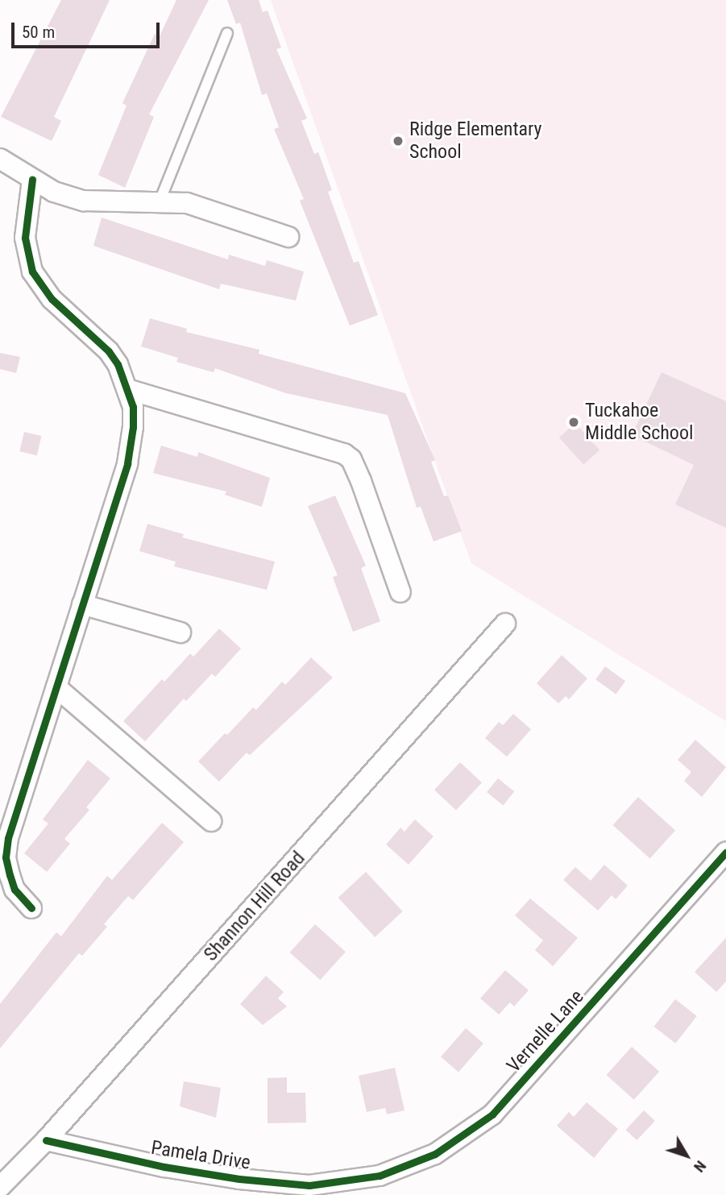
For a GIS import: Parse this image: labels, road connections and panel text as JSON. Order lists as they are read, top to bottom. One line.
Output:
{"streets":{"street":["Shannon Hill Road","Vernelle Lane","Pamela Drive"]},"crossings":[["Shannon Hill Road","Pamela Drive"],["Vernelle Lane","Pamela Drive"]],"places":["Ridge Elementary School","Tuckahoe Middle School"],"scale_bar":"50 m","north":"bottom right"}
